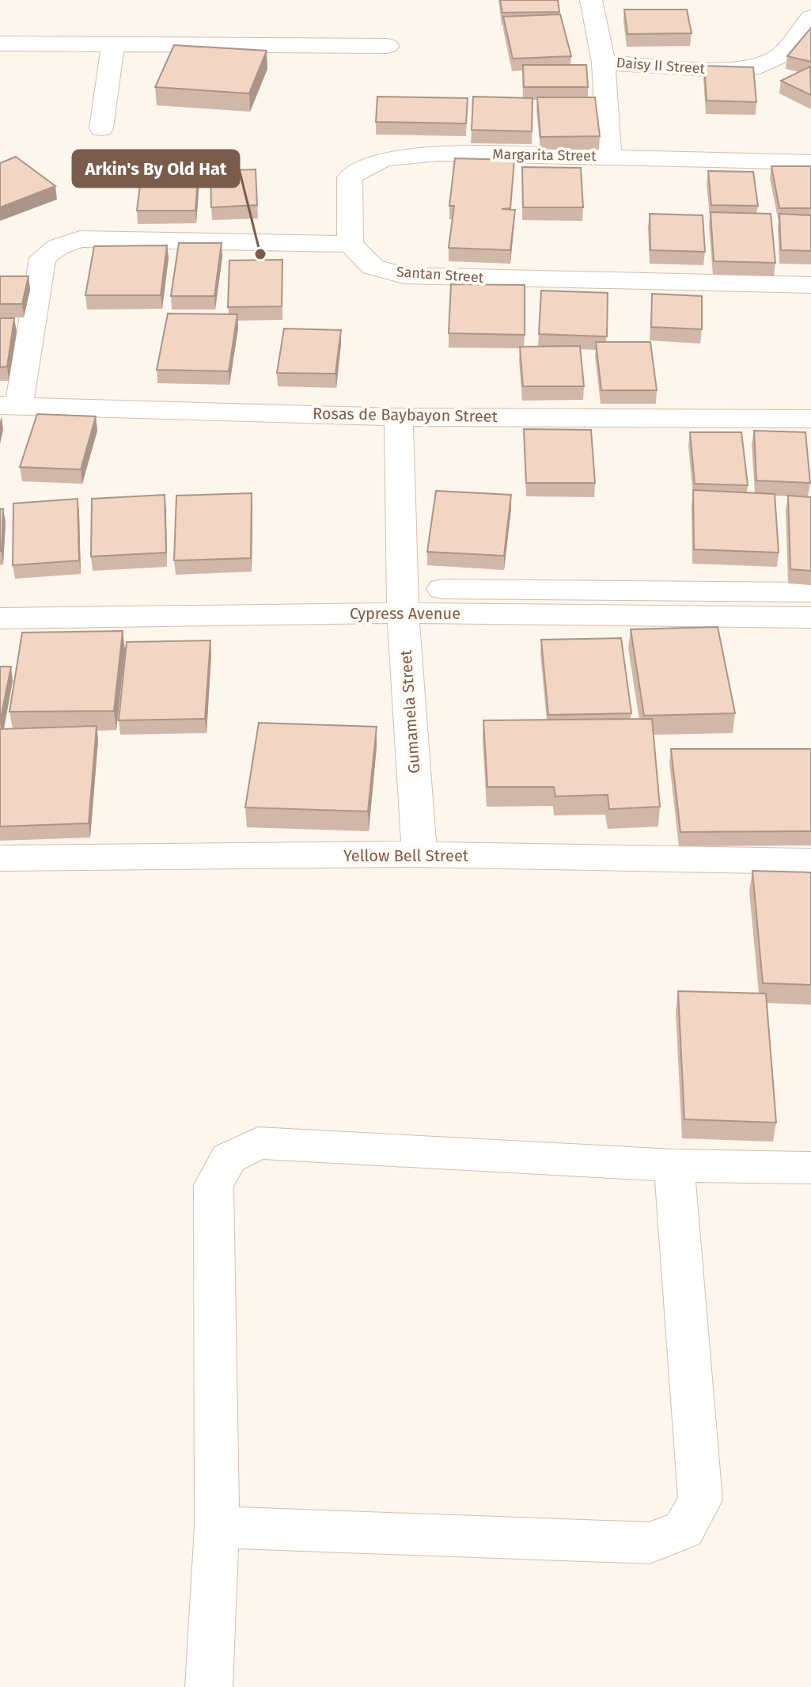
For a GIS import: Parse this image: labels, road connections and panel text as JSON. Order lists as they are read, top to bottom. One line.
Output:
{"streets":{"street":["Daisy II Street","Margarita Street","Santan Street","Rosas de Baybayon Street","Cypress Avenue","Gumamela Street","Yellow Bell Street"]},"crossings":[["Margarita Street","Santan Street"],["Rosas de Baybayon Street","Gumamela Street"],["Cypress Avenue","Gumamela Street"],["Gumamela Street","Yellow Bell Street"]],"places":["Arkin's By Old Hat"]}
